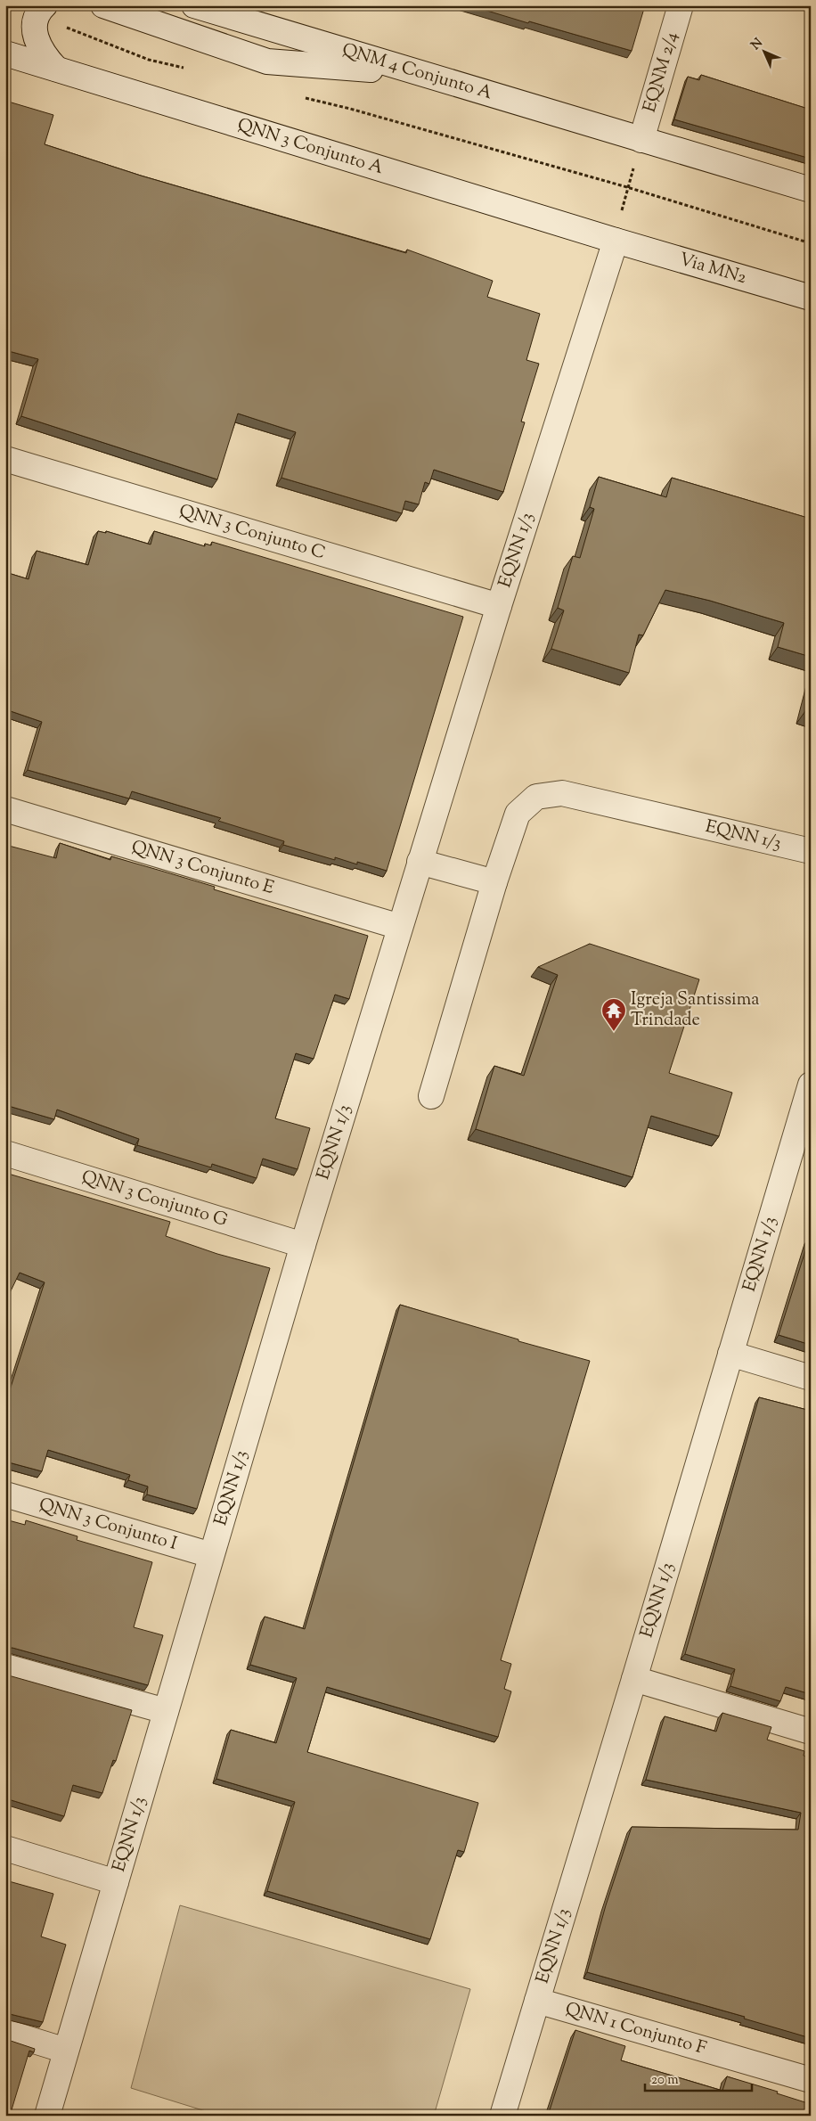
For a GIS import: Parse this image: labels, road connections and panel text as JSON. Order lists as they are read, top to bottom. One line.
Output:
{"streets":{"street":["QNM 4 Conjunto A","EQNM 2/4","QNN 3 Conjunto A","Via MN2","QNN 3 Conjunto C","EQNN 1/3","QNN 3 Conjunto E","QNN 3 Conjunto G","QNN 3 Conjunto I","QNN 1 Conjunto F"]},"crossings":[["QNM 4 Conjunto A","EQNM 2/4"],["QNN 3 Conjunto A","Via MN2"],["QNN 3 Conjunto A","EQNN 1/3"],["Via MN2","EQNN 1/3"],["QNN 3 Conjunto C","EQNN 1/3"],["EQNN 1/3","QNN 3 Conjunto E"],["EQNN 1/3","QNN 3 Conjunto G"],["EQNN 1/3","QNN 3 Conjunto I"],["EQNN 1/3","QNN 1 Conjunto F"]],"places":{"temple":["Igreja Santissima Trindade"]},"scale_bar":"20 m","north":"top left"}
